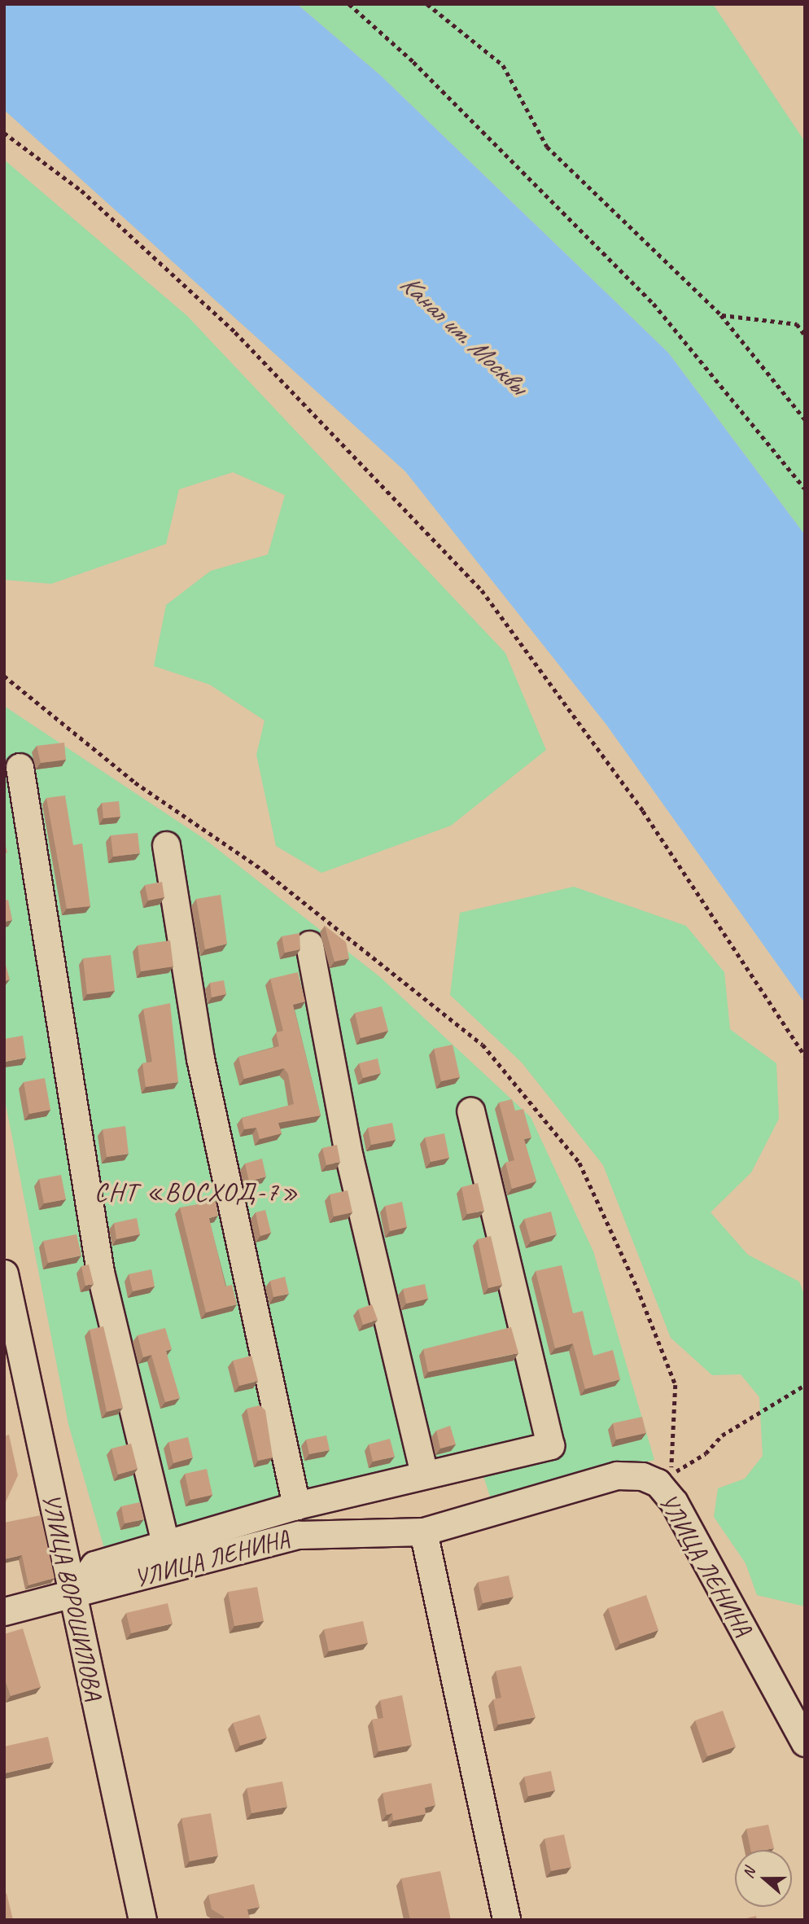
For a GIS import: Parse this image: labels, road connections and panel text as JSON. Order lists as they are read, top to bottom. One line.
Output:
{"streets":{"street":["УЛИЦА ЛЕНИНА","УЛИЦА ВОРОШИЛОВА"]},"crossings":[["УЛИЦА ЛЕНИНА","УЛИЦА ВОРОШИЛОВА"]],"districts":["СНТ «ВОСХОД-7»"],"water":["Канал им. Москвы"],"north":"left"}
